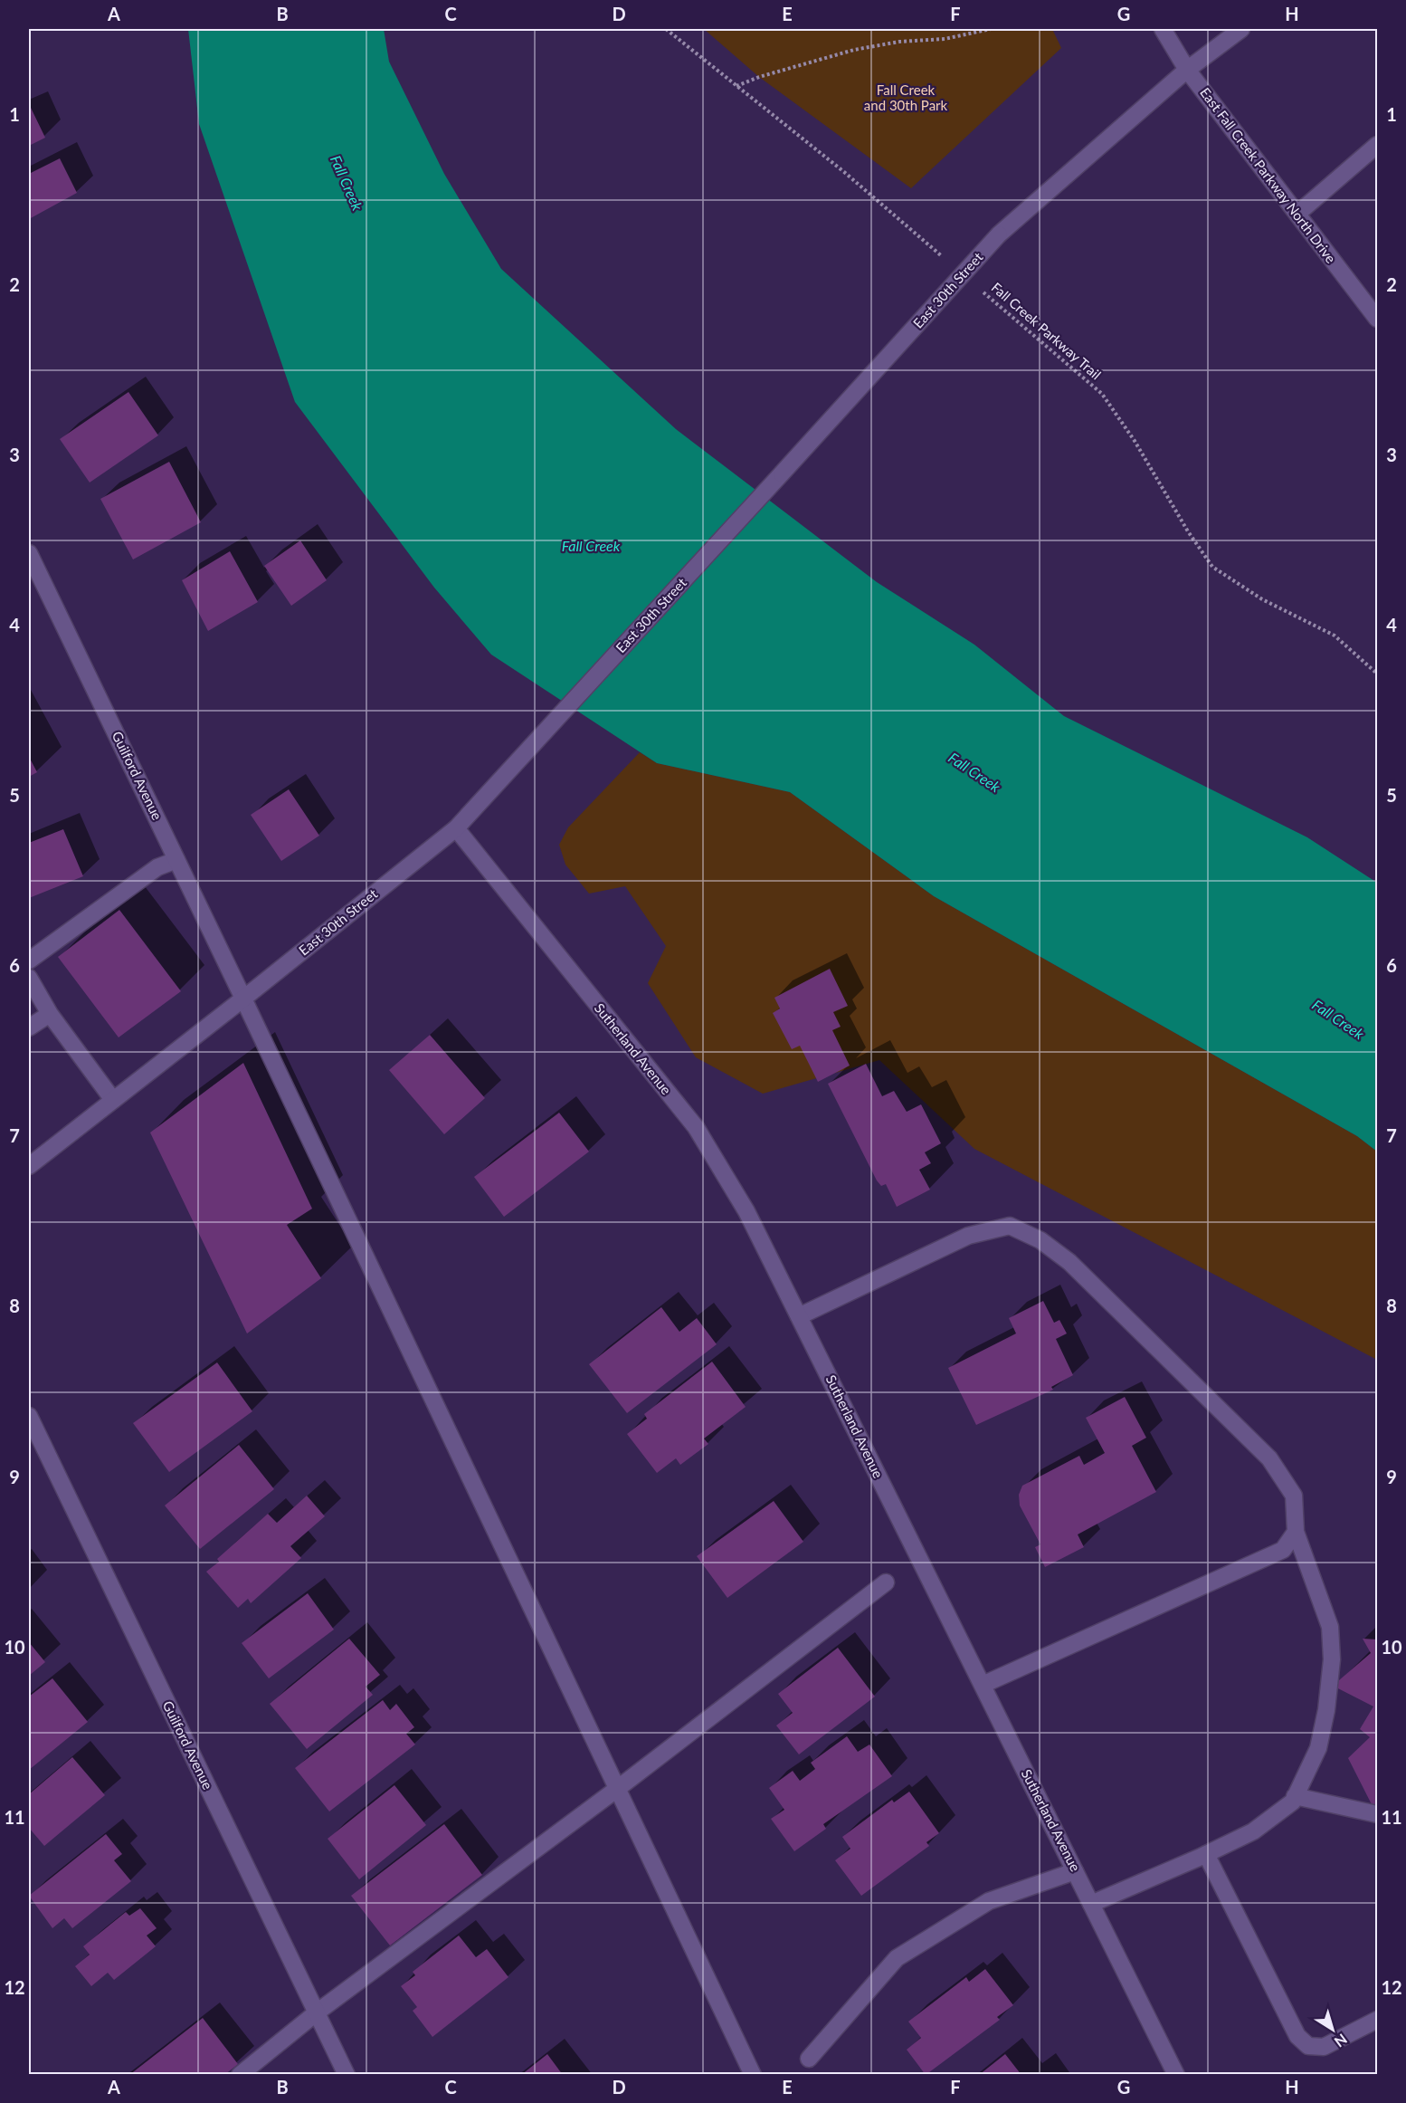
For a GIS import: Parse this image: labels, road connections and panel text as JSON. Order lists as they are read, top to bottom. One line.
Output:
{"streets":{"street":["East Fall Creek Parkway North Drive","East 30th Street","Guilford Avenue","Sutherland Avenue"],"path":["Fall Creek Parkway Trail"]},"crossings":[["East Fall Creek Parkway North Drive","East 30th Street"],["East 30th Street","Guilford Avenue"],["East 30th Street","Sutherland Avenue"]],"water":["Fall Creek"],"parks":["Fall Creek and 30th Park"],"north":"bottom right","grid":{"columns":["A","B","C","D","E","F","G","H"],"rows":["1","2","3","4","5","6","7","8","9","10","11","12"]}}
